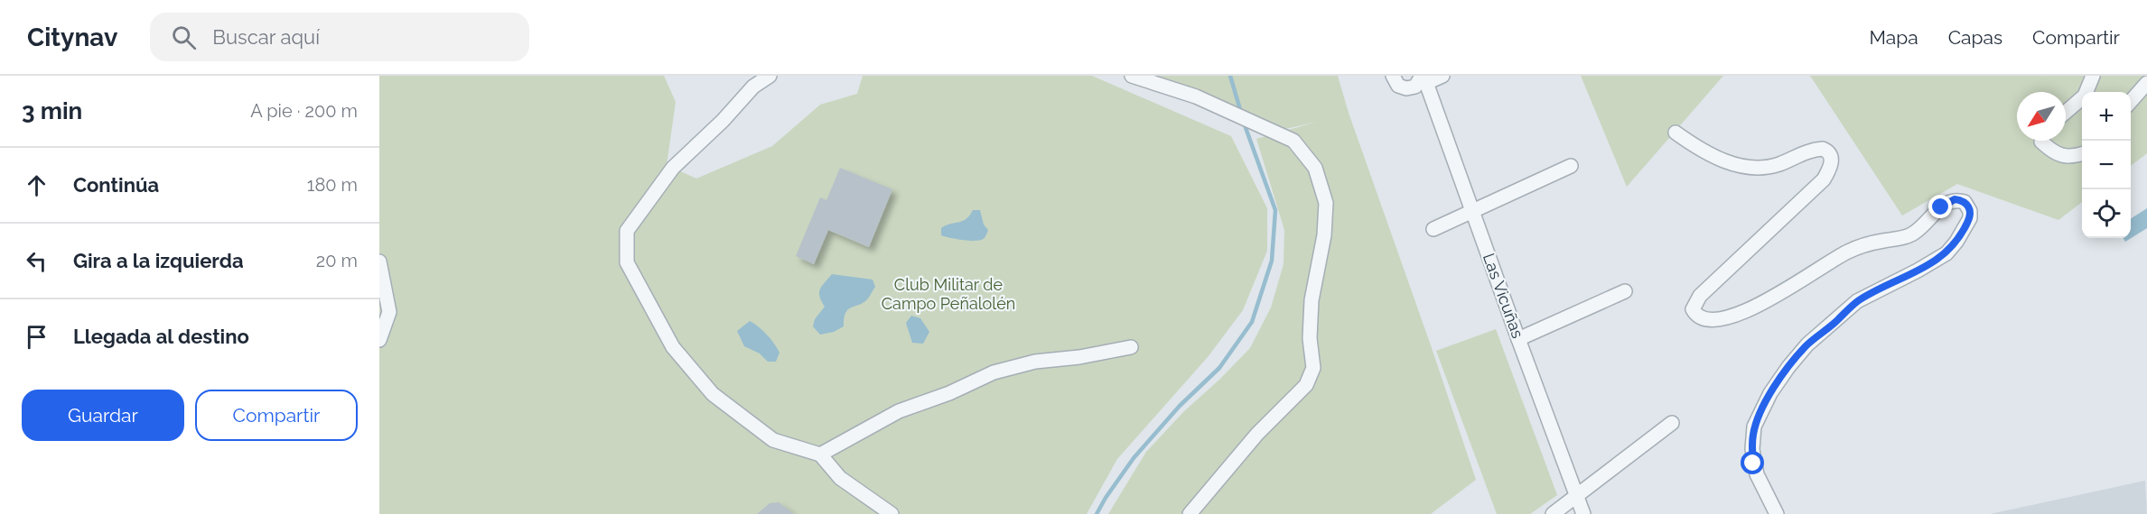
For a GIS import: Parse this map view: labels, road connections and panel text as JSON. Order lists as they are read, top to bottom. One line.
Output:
{"streets":{"street":["Las Vicuñas"]},"parks":["Club Militar de Campo Peñalolén"],"north":"bottom left","page":{"header":"Citynav","search":"Buscar aquí","nav":["Mapa","Capas","Compartir"],"heading":["3 min","A pie · 200 m"],"map_buttons":["+","−"],"list":[["Continúa","180 m"],["Gira a la izquierda","20 m"],"Llegada al destino"],"buttons":["Guardar","Compartir"]}}
